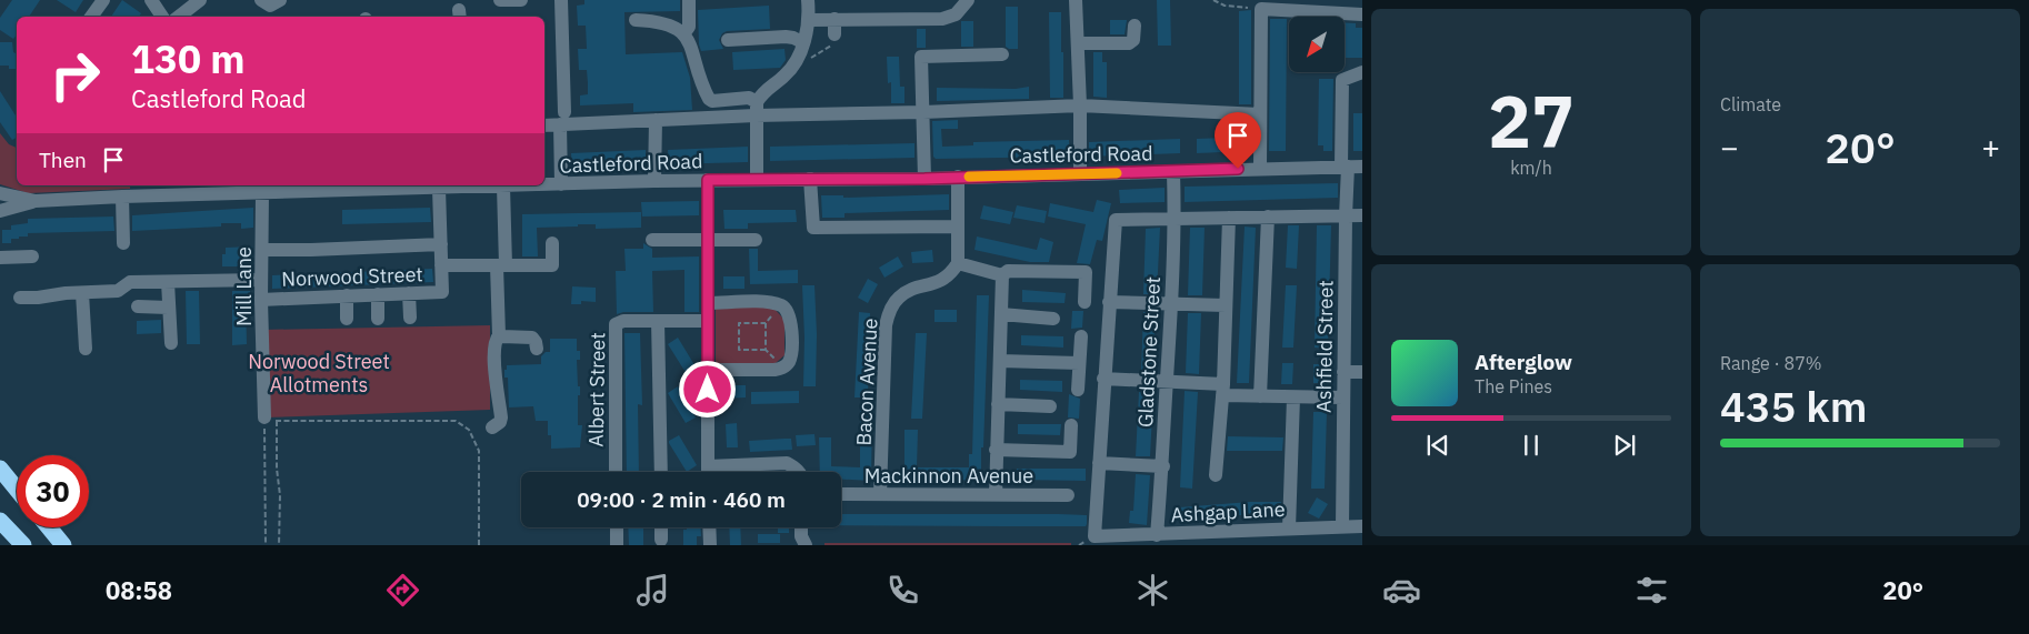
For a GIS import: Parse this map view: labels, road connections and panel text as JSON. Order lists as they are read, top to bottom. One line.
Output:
{"streets":{"street":["Castleford Road","Norwood Street","Mill Lane","Ashfield Street","Gladstone Street","Bacon Avenue","Albert Street","Mackinnon Avenue","Ashgap Lane"]},"crossings":[["Castleford Road","Norwood Street"],["Castleford Road","Mill Lane"],["Castleford Road","Ashfield Street"],["Castleford Road","Gladstone Street"],["Norwood Street","Mill Lane"],["Ashfield Street","Ashgap Lane"],["Gladstone Street","Ashgap Lane"],["Bacon Avenue","Mackinnon Avenue"]],"parks":["Norwood Street Allotments"],"north":"bottom left","page":{"tile":[["27","km/h"],"Climate",["Range · 87%","435 km"]],"turn":["130 m","Castleford Road"],"heat":["−","20°","+"],"then":"Then","song":["Afterglow","The Pines"],"limit":"30","trip":"09:00 · 2 min · 460 m","tabs":["08:58","20°"]}}
